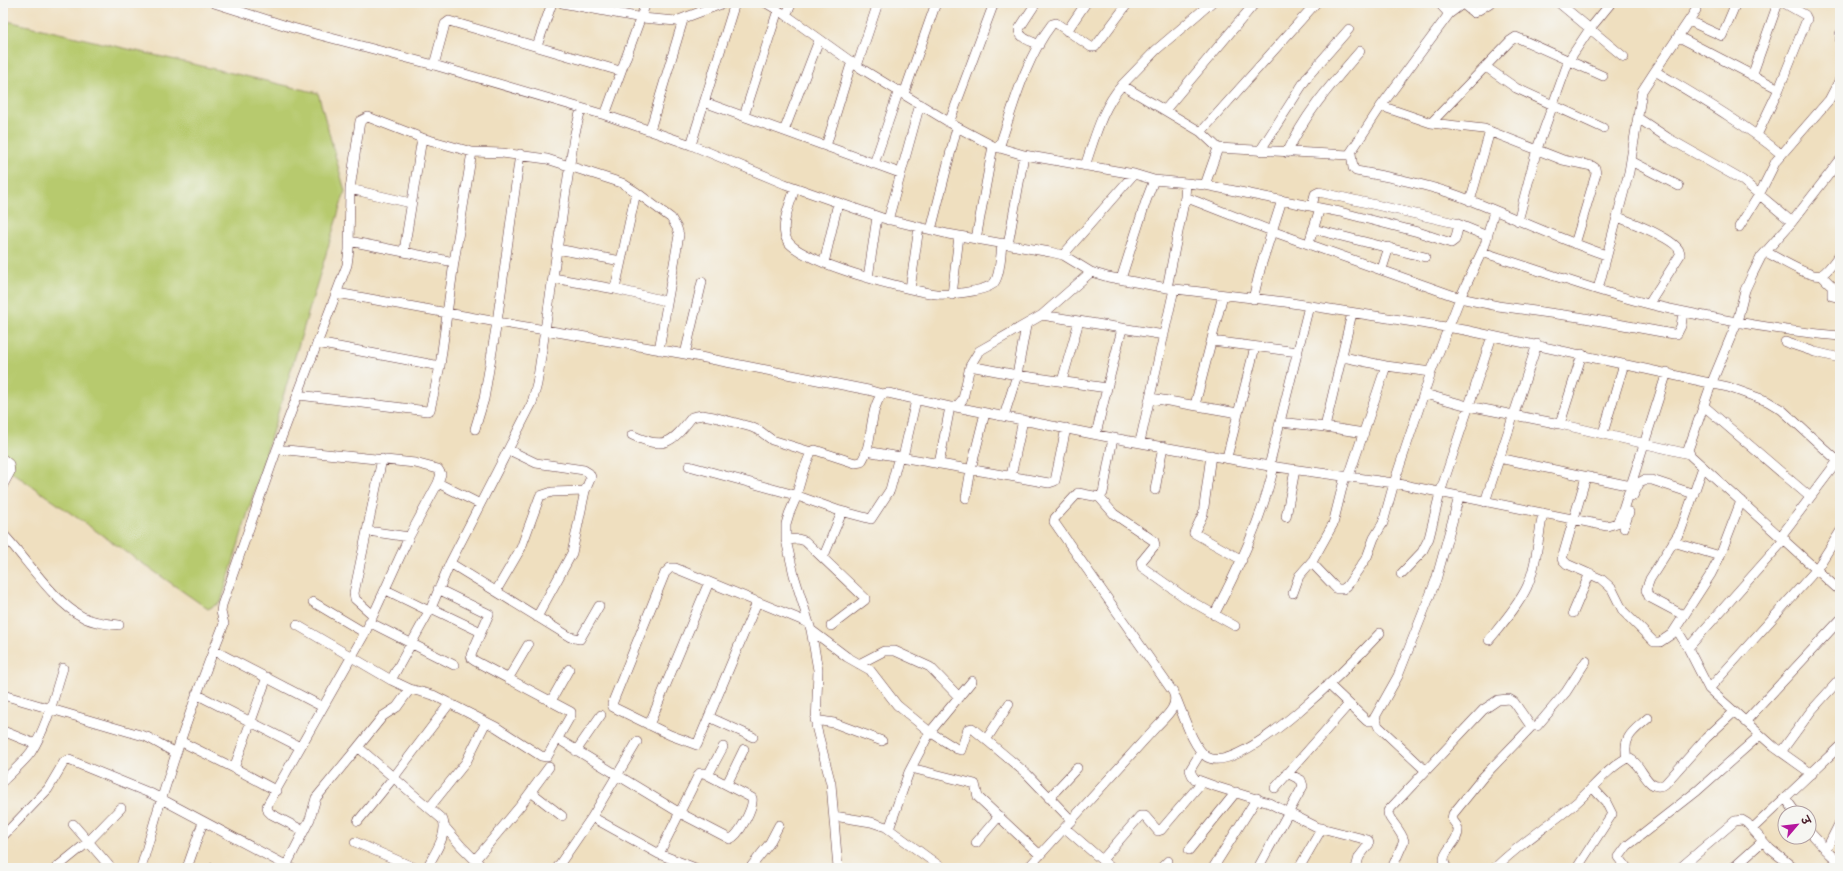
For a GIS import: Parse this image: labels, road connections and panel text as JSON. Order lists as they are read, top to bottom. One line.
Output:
{"north":"top right"}
